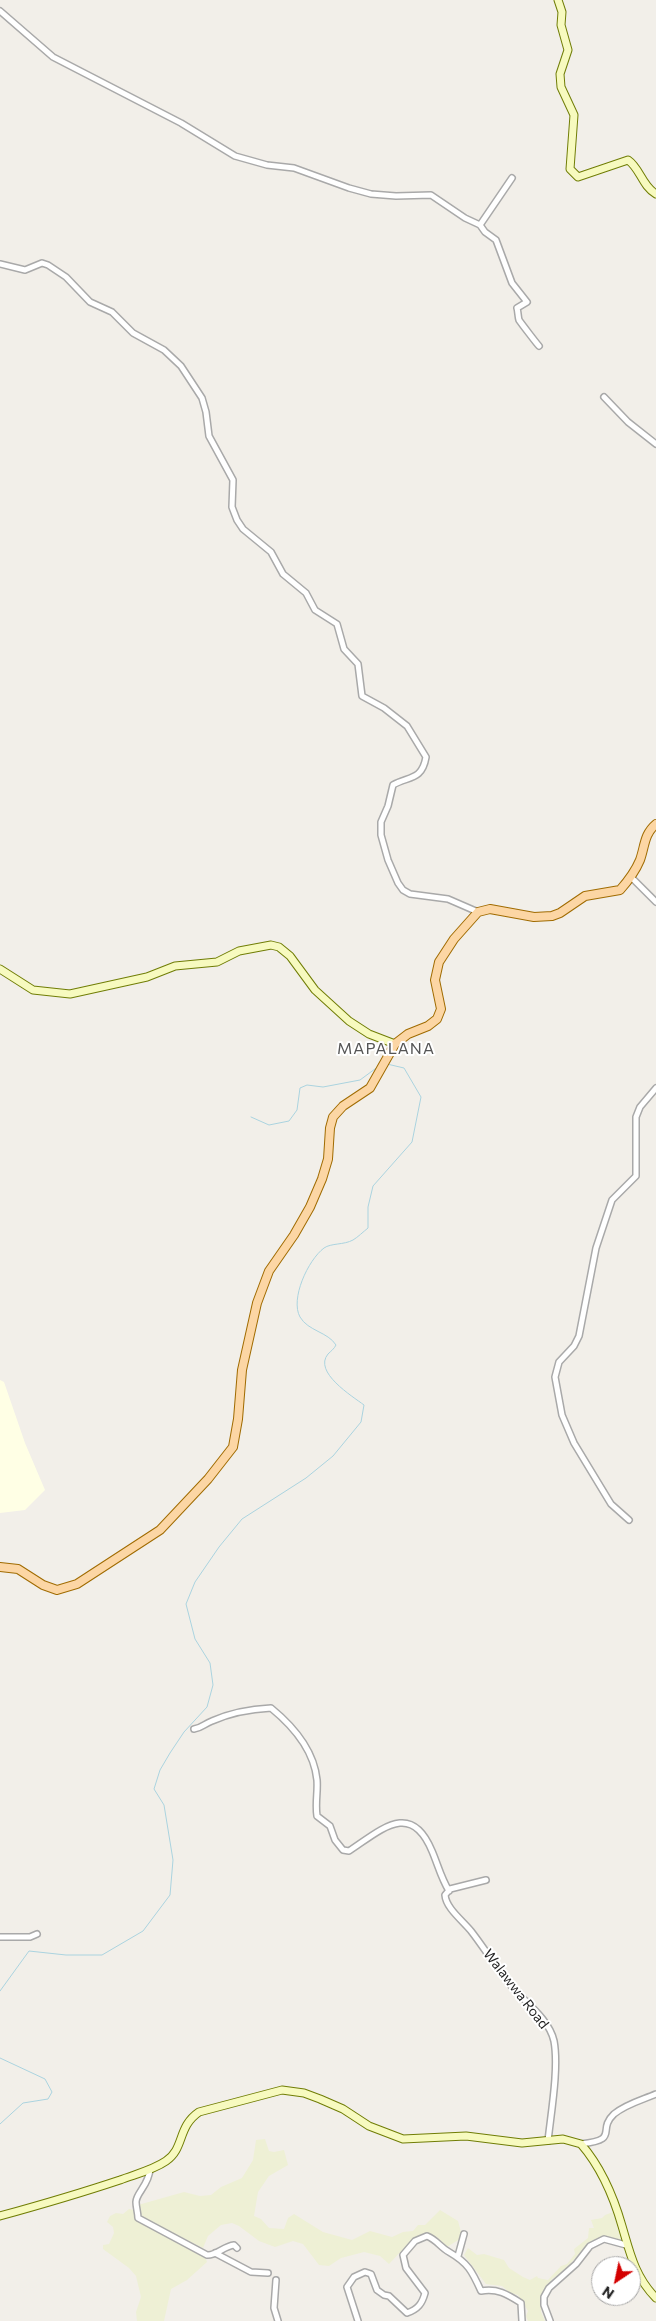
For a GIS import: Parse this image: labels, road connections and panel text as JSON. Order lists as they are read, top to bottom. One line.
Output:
{"streets":{"street":["Walawwa Road"]},"districts":["MAPALANA"],"north":"bottom left"}
